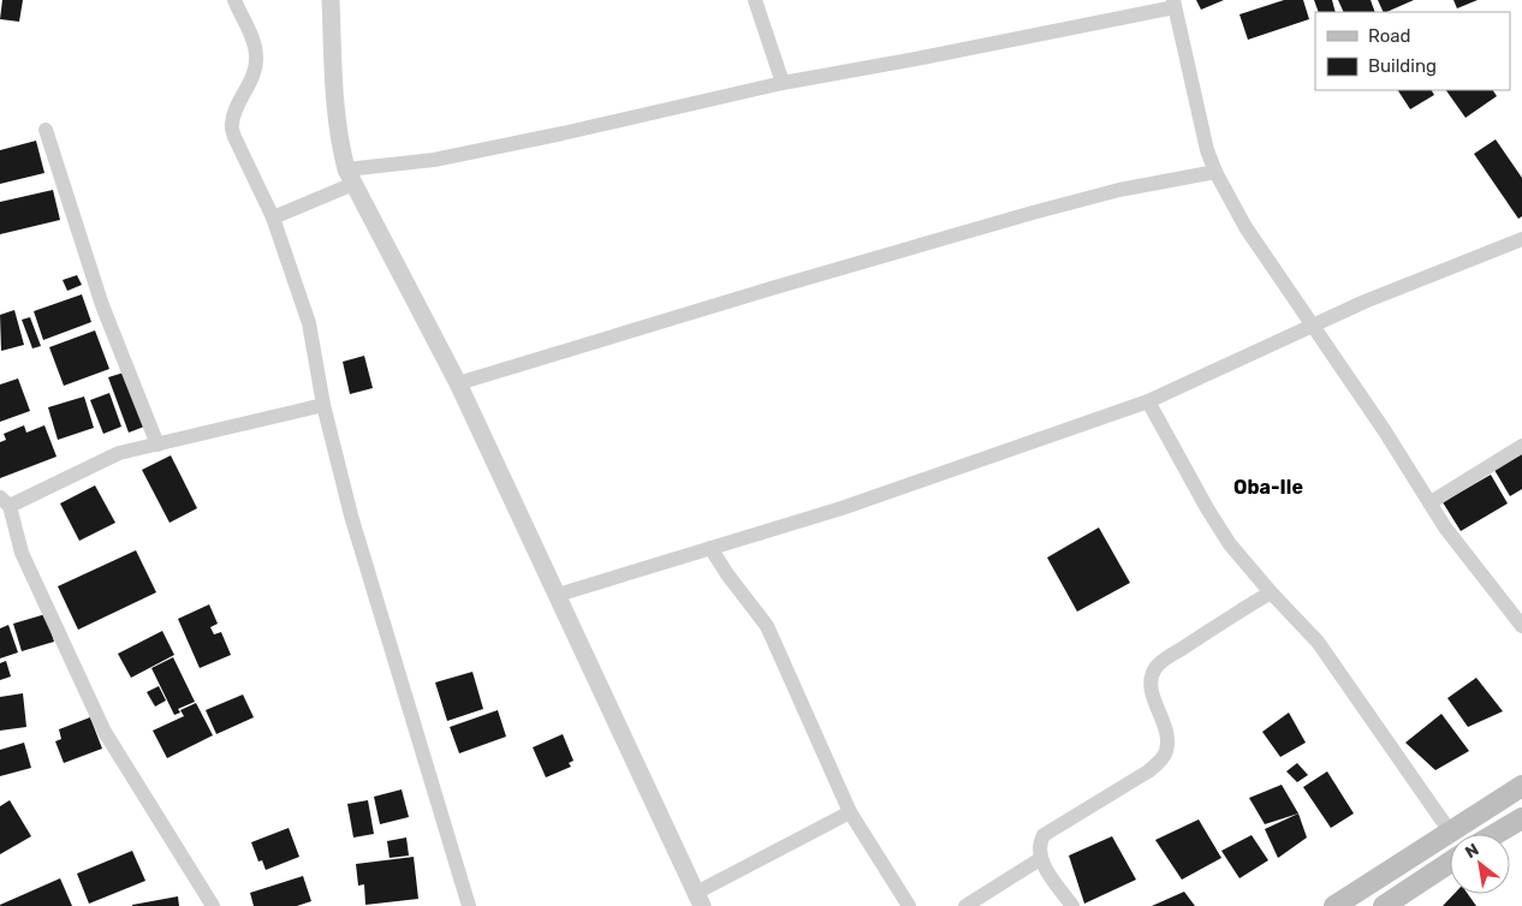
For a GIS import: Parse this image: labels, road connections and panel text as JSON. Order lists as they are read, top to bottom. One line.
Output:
{"districts":["Oba-Ile"],"legend":["Road","Building"],"north":"top left"}
